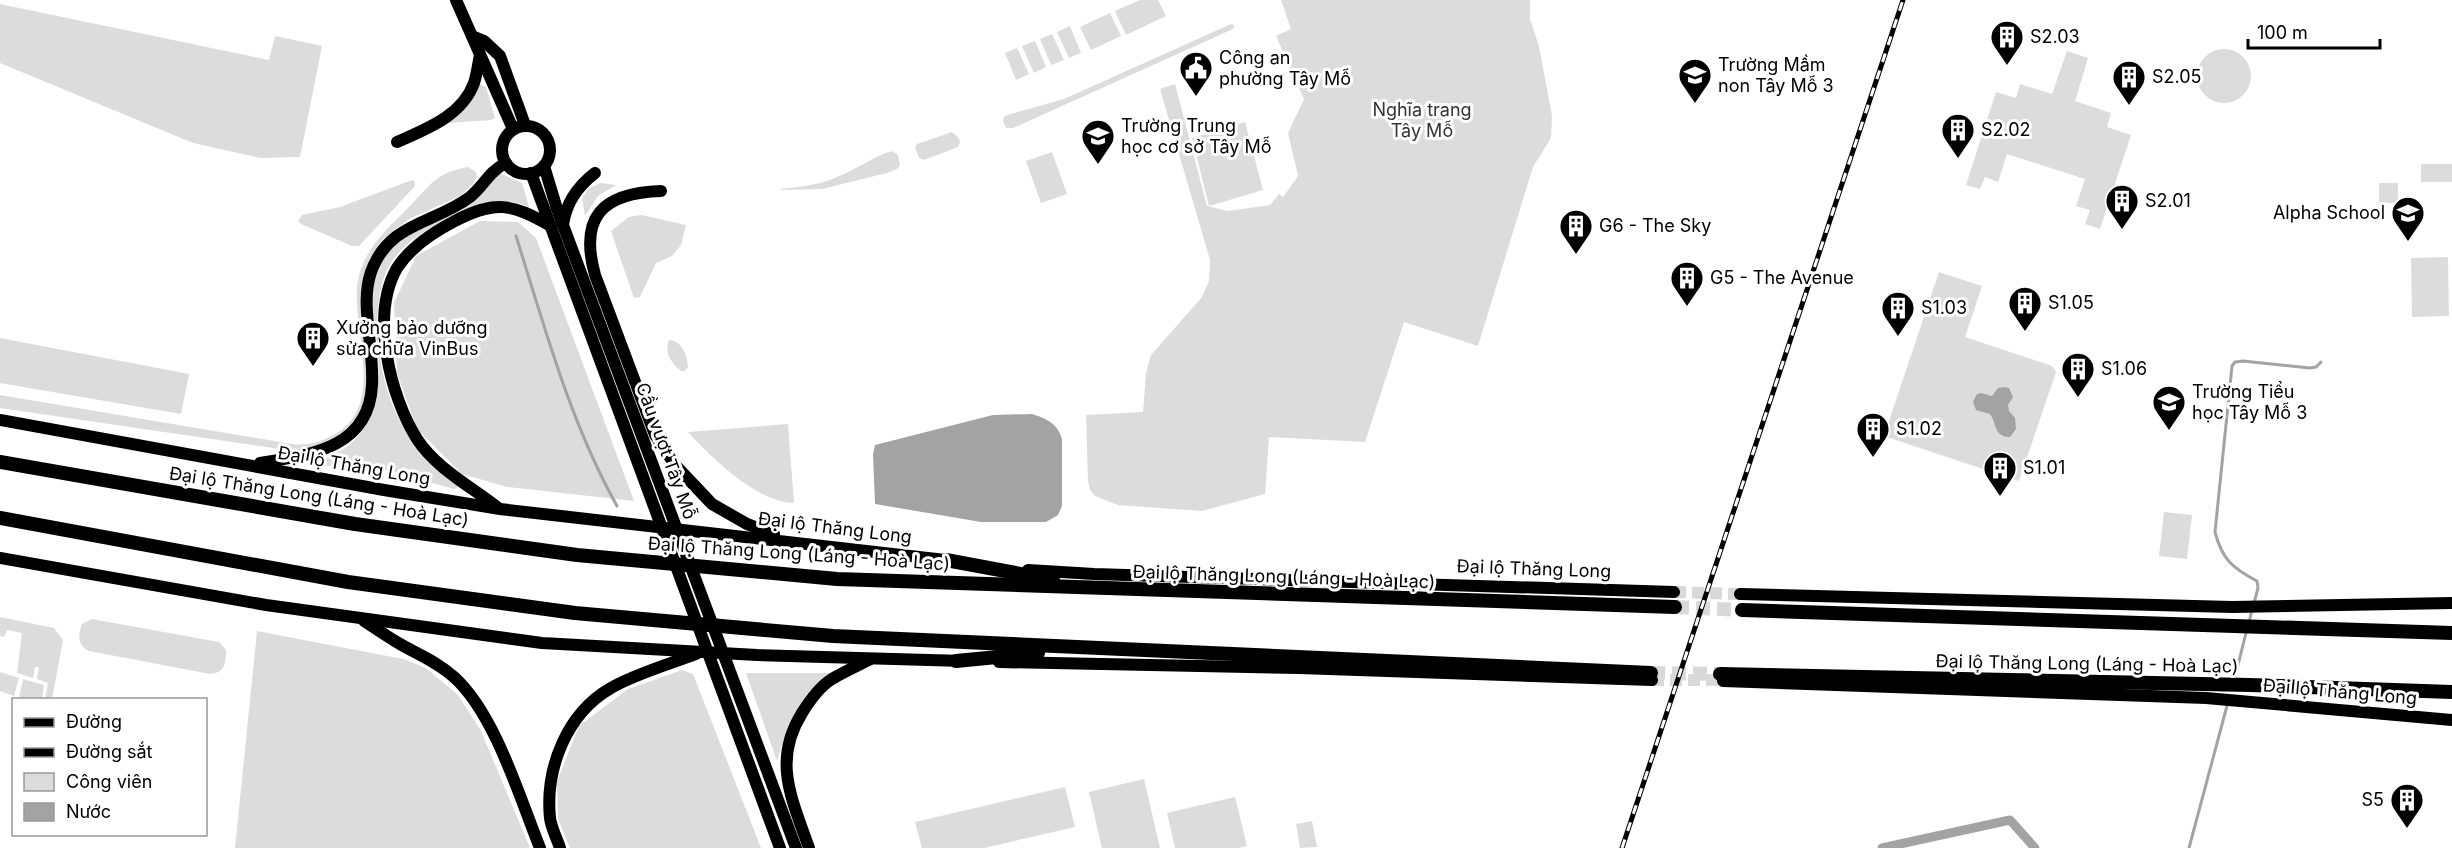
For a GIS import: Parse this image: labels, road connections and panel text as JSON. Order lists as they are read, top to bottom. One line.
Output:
{"streets":{"highway":["Đại lộ Thăng Long (Láng - Hoà Lạc)"],"main road":["Cầu vượt Tây Mỗ","Đại lộ Thăng Long"]},"crossings":[["Đại lộ Thăng Long","Đại lộ Thăng Long (Láng - Hoà Lạc)"]],"parks":["Nghĩa trang Tây Mỗ"],"places":{"building":["S2.03","S2.05","S2.02","S2.01","G6 - The Sky","G5 - The Avenue","S1.05","S1.03","Xưởng bảo dưỡng sửa chữa VinBus","S1.06","S1.02","S1.01","S5"],"public building":["Công an phường Tây Mỗ"],"school or university":["Trường Mầm non Tây Mỗ 3","Trường Trung học cơ sở Tây Mỗ","Alpha School","Trường Tiểu học Tây Mỗ 3"]},"legend":["Đường","Đường sắt","Công viên","Nước"],"scale_bar":"100 m"}
